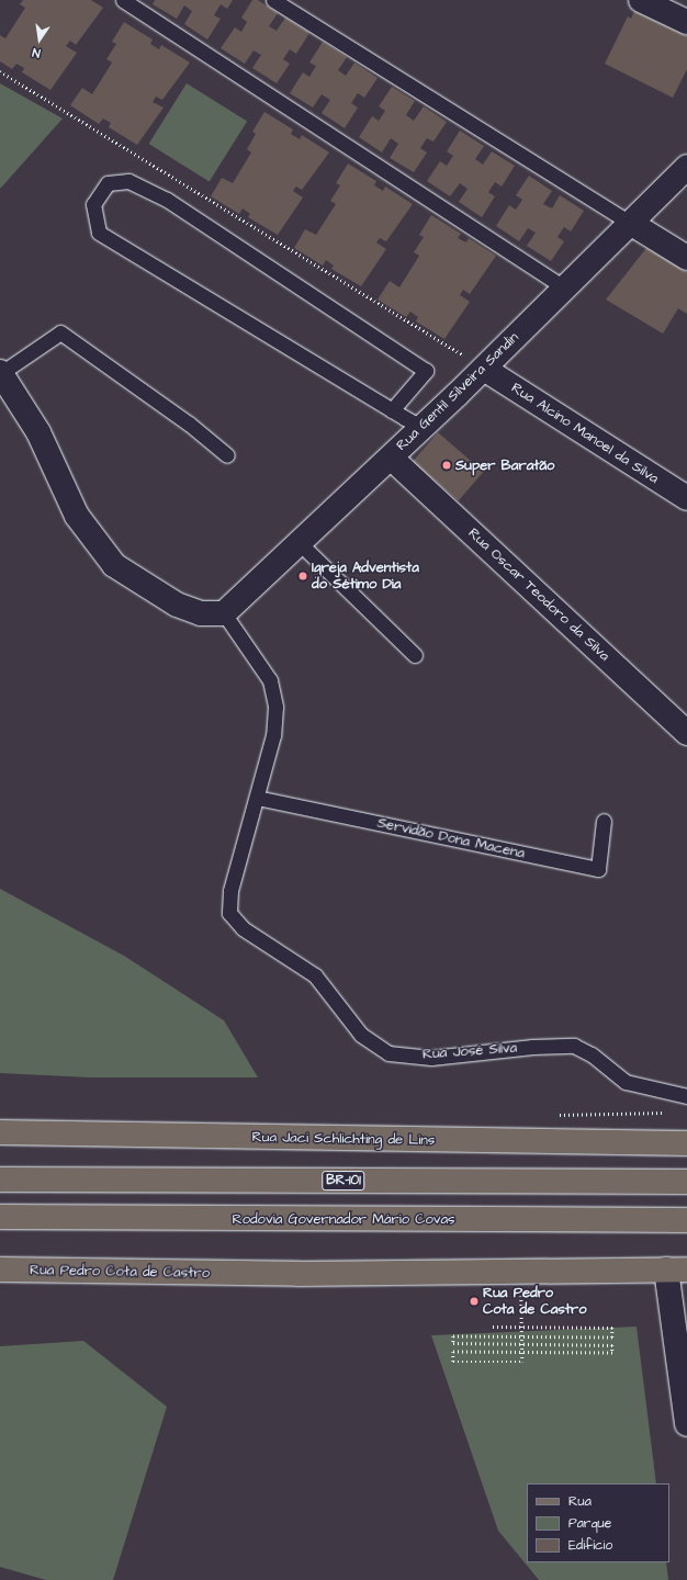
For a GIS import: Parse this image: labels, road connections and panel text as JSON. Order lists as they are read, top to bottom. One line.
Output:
{"streets":{"main road":["Rua Jaci Schlichting de Lins","BR-101","Rodovia Governador Mário Covas","Rua Pedro Cota de Castro"],"street":["Rua Gentil Silveira Sandin","Rua Alcino Manoel da Silva","Rua Oscar Teodoro da Silva"],"lane":["Servidão Dona Macena","Rua José Silva"]},"crossings":[["Rua Gentil Silveira Sandin","Rua Alcino Manoel da Silva"],["Rua Gentil Silveira Sandin","Rua Oscar Teodoro da Silva"],["Servidão Dona Macena","Rua José Silva"]],"places":["Super Baratão","Igreja Adventista do Sétimo Dia","Rua Pedro Cota de Castro"],"legend":["Rua","Parque","Edifício"],"north":"bottom"}
